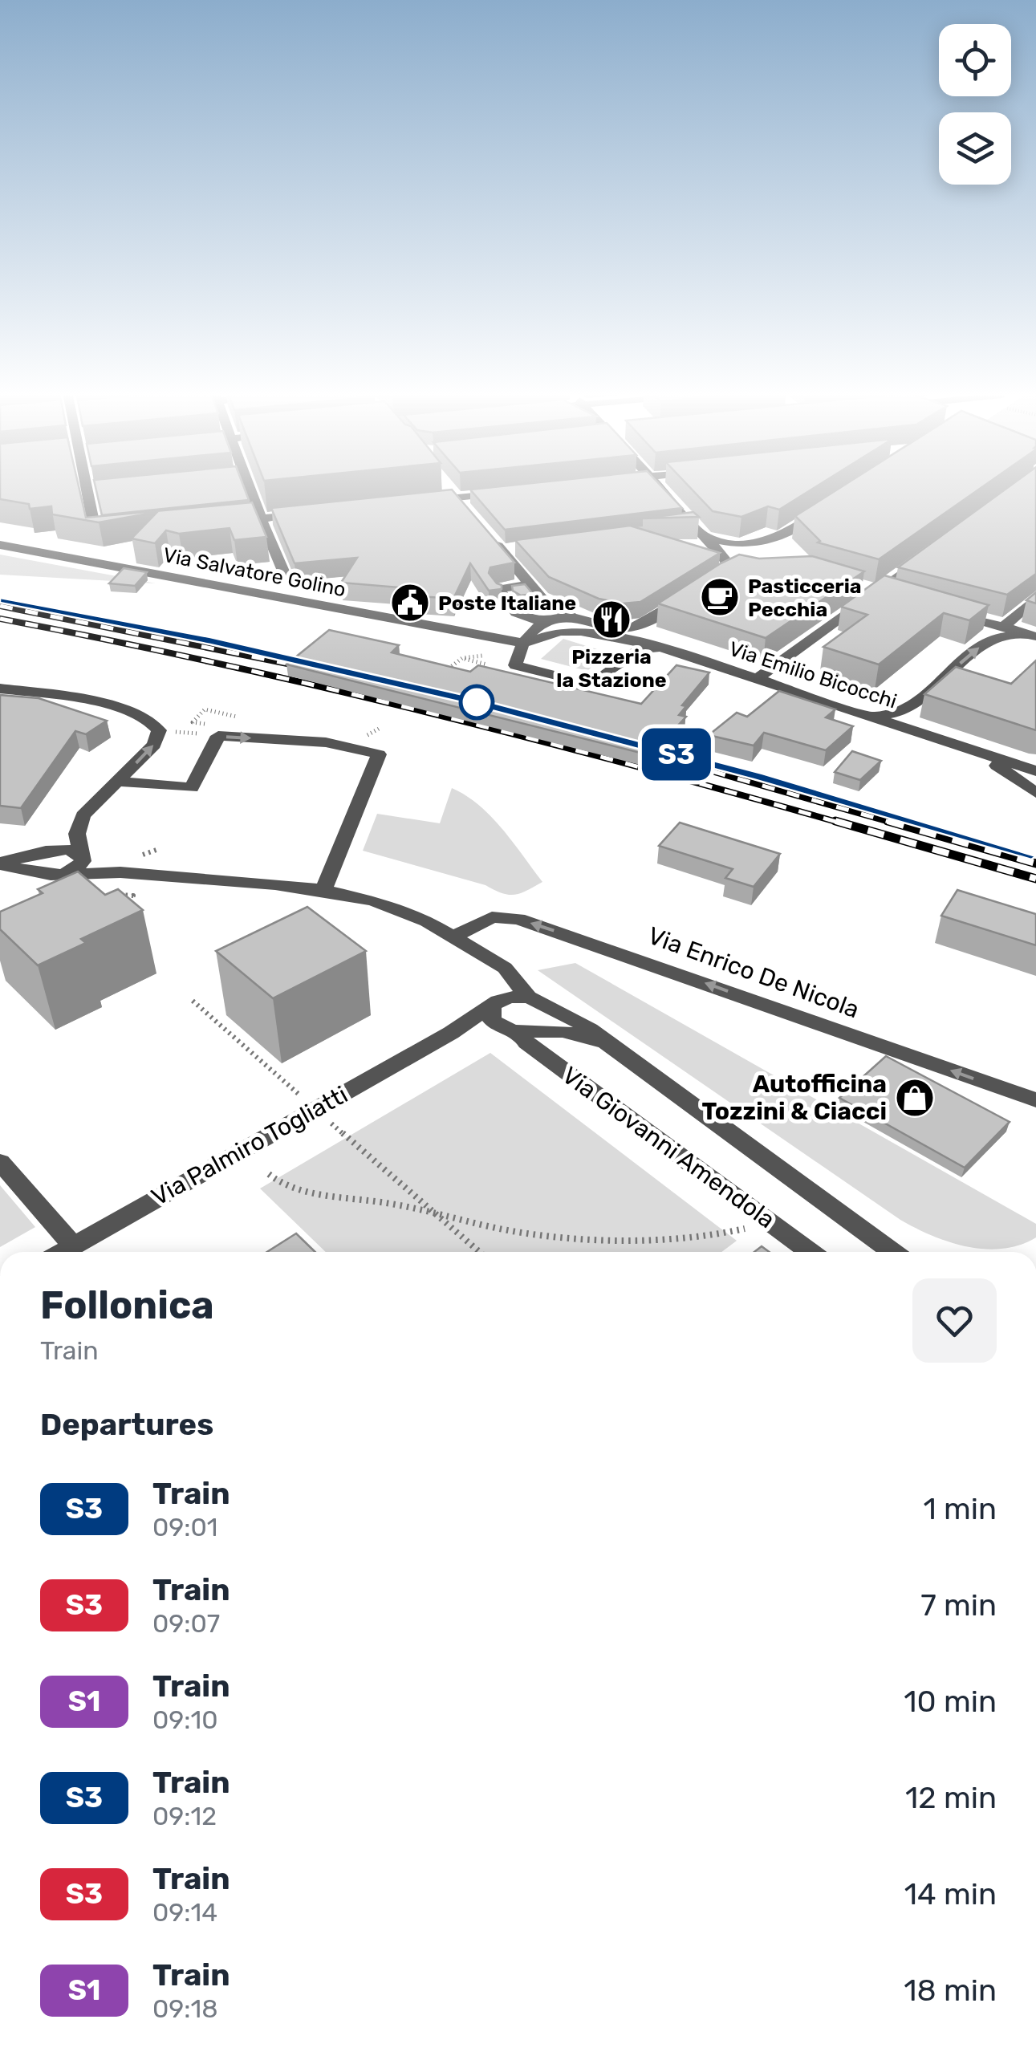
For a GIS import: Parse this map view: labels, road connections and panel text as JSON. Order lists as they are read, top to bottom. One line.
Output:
{"streets":{"street":["Via Salvatore Golino","Via Emilio Bicocchi","Via Enrico De Nicola","Via Palmiro Togliatti","Via Giovanni Amendola"]},"crossings":[["Via Enrico De Nicola","Via Giovanni Amendola"],["Via Palmiro Togliatti","Via Giovanni Amendola"]],"one_way":["Via Enrico De Nicola"],"places":{"cafe":["Pasticceria Pecchia"],"public building":["Poste Italiane"],"restaurant":["Pizzeria la Stazione"],"shop":["Autofficina Tozzini & Ciacci"]},"page":{"on_map":"S3","heading":[["Follonica","Train"],"Departures"],"list":[{"mark":"S3","name":"Train","note":"09:01","value":"1 min"},{"mark":"S3","name":"Train","note":"09:07","value":"7 min"},{"mark":"S1","name":"Train","note":"09:10","value":"10 min"},{"mark":"S3","name":"Train","note":"09:12","value":"12 min"},{"mark":"S3","name":"Train","note":"09:14","value":"14 min"},{"mark":"S1","name":"Train","note":"09:18","value":"18 min"}]}}
